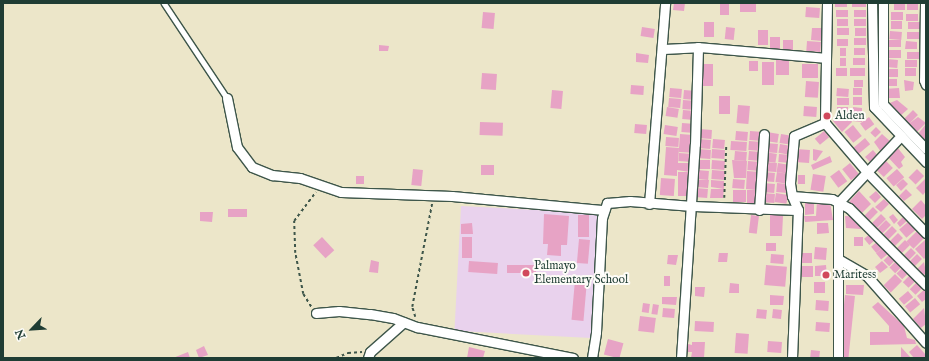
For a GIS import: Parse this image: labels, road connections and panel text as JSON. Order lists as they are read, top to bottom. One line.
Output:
{"places":["Alden","Palmayo Elementary School","Maritess"],"north":"bottom left"}
